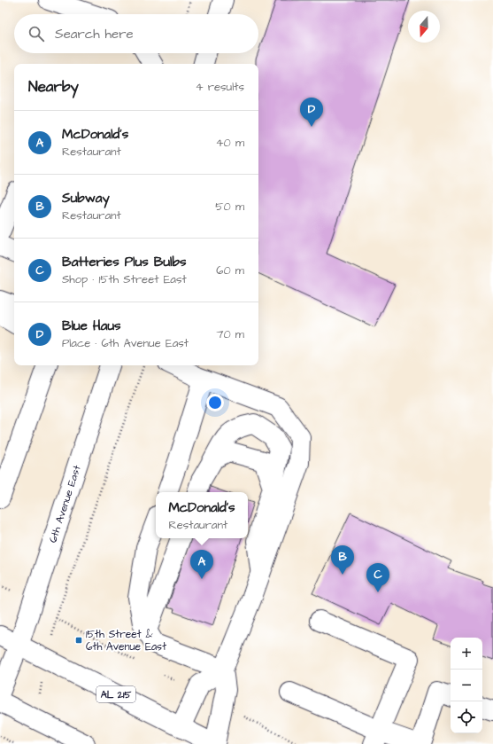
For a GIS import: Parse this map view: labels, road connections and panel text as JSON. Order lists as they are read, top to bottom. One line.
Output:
{"streets":{"street":["6th Avenue East","AL 215"]},"crossings":[["6th Avenue East","AL 215"]],"places":{"transit":["15th Street & 6th Avenue East"]},"north":"bottom","page":{"search":"Search here","heading":["Nearby","4 results"],"pins":["D","B","A","C"],"list":[{"mark":"A","name":"McDonald's","note":"Restaurant","value":"40 m"},{"mark":"B","name":"Subway","note":"Restaurant","value":"50 m"},{"mark":"C","name":"Batteries Plus Bulbs","note":"Shop · 15th Street East","value":"60 m"},{"mark":"D","name":"Blue Haus","note":"Place · 6th Avenue East","value":"70 m"}],"popup":["McDonald's","Restaurant"],"map_buttons":["+","−"]}}
